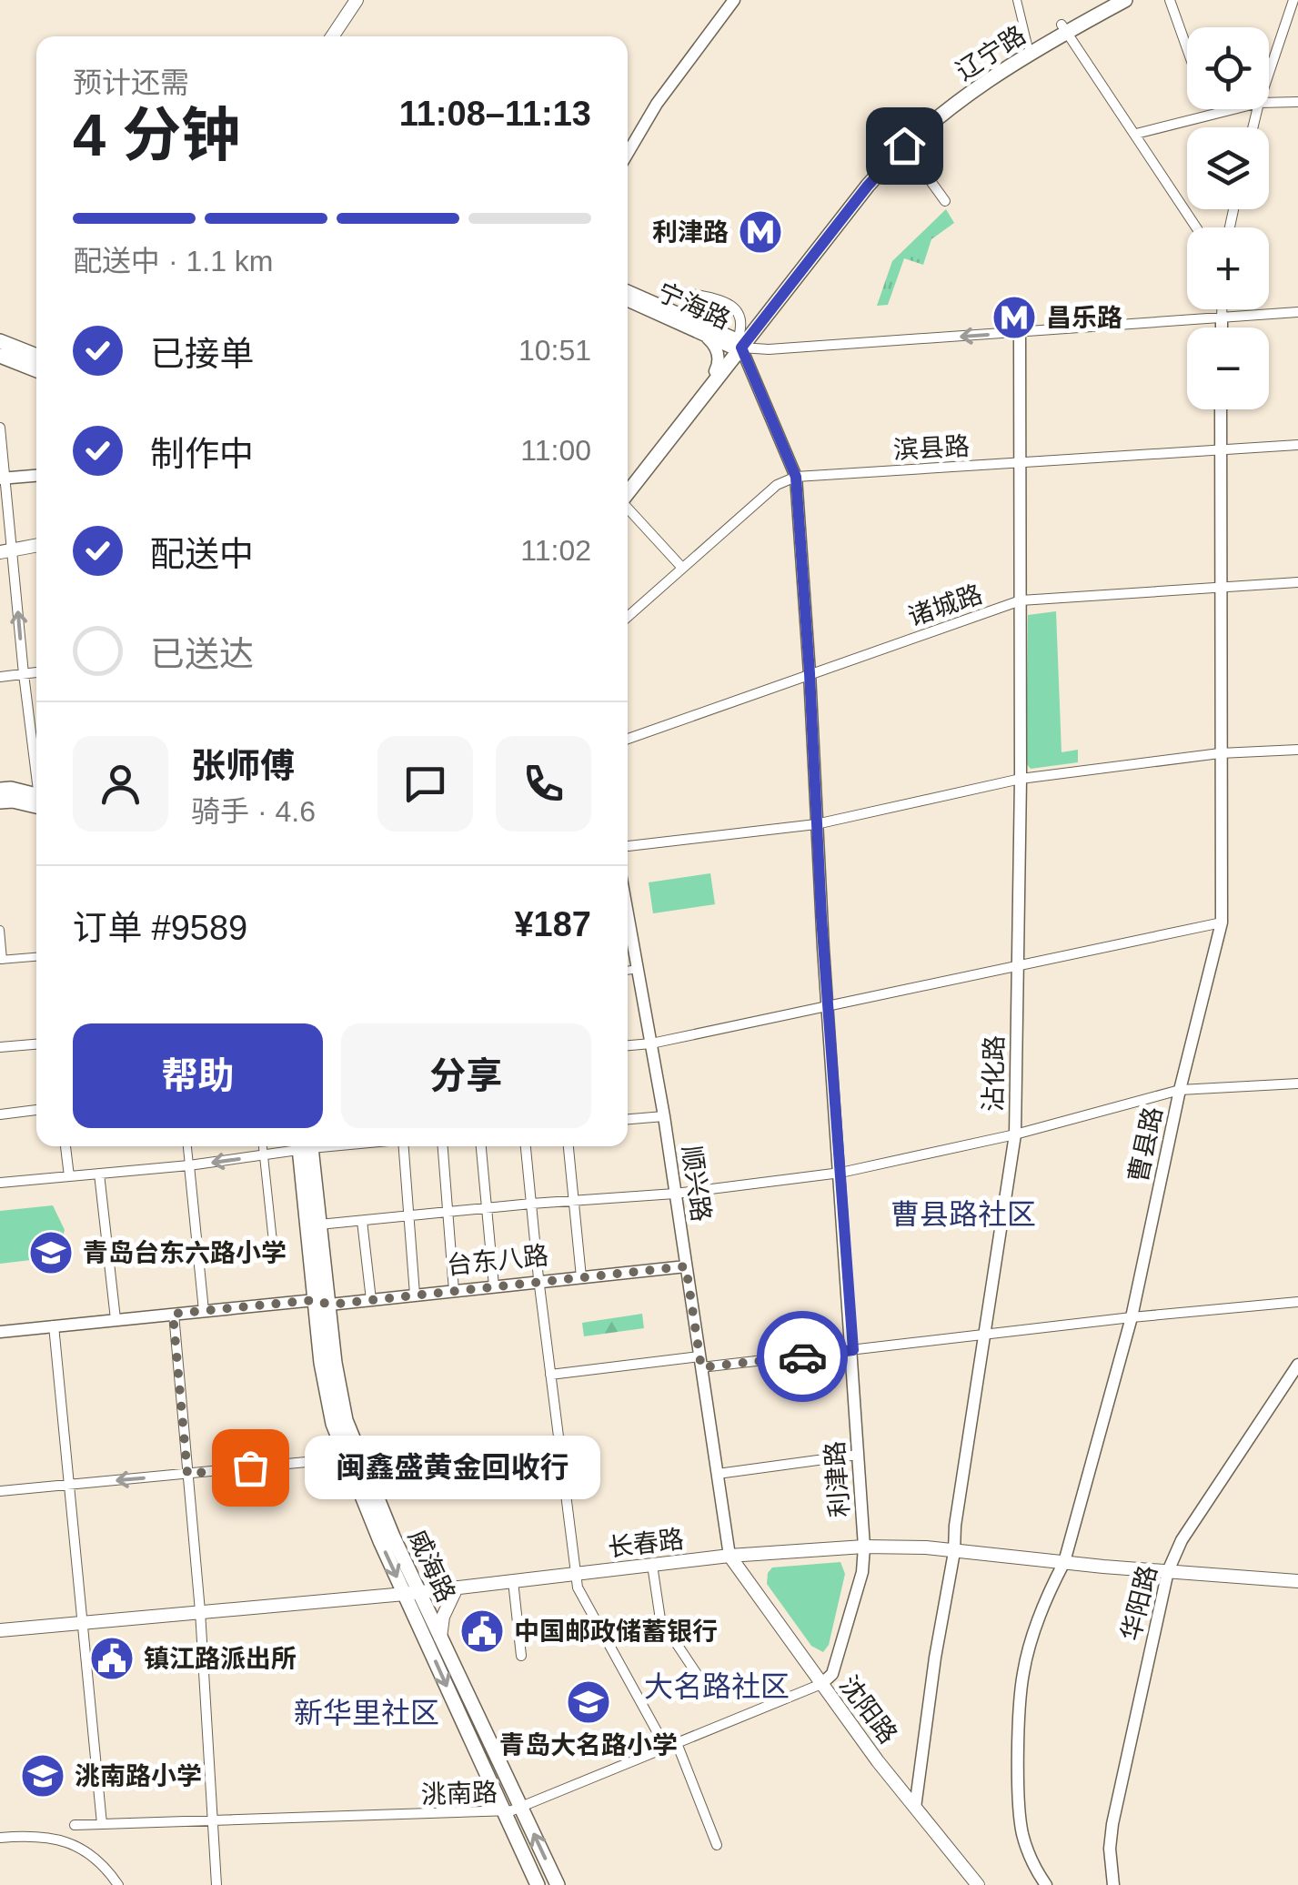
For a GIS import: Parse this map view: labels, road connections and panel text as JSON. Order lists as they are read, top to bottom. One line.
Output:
{"streets":{"main road":["辽宁路","长春路","威海路","沈阳路"],"street":["宁海路","滨县路","诸城路","沾化路","曹县路","顺兴路","台东八路","利津路","华阳路","洮南路"]},"crossings":[["辽宁路","宁海路"],["辽宁路","利津路"],["宁海路","利津路"],["滨县路","沾化路"],["滨县路","曹县路"],["滨县路","利津路"],["诸城路","沾化路"],["诸城路","曹县路"],["诸城路","利津路"],["沾化路","长春路"],["沾化路","沈阳路"],["曹县路","长春路"],["顺兴路","台东八路"],["顺兴路","长春路"],["顺兴路","沈阳路"],["台东八路","威海路"],["利津路","长春路"],["利津路","沈阳路"],["利津路","洮南路"],["长春路","威海路"],["长春路","华阳路"],["长春路","沈阳路"],["威海路","洮南路"],["沈阳路","洮南路"]],"districts":["曹县路社区","大名路社区","新华里社区"],"places":{"metro station":["利津路","昌乐路"],"school or university":["青岛台东六路小学","青岛大名路小学","洮南路小学"],"other":["闽鑫盛黄金回收行"],"public building":["中国邮政储蓄银行","镇江路派出所"]},"page":{"map_buttons":["+","−"],"heading":["4 分钟","预计还需","11:08–11:13"],"panel":["张师傅","骑手 · 4.6","订单 #9589","¥187"],"bar":"配送中 · 1.1 km","list":[["已接单","10:51"],["制作中","11:00"],["配送中","11:02"],"已送达"],"buttons":["帮助","分享"],"bubble":"闽鑫盛黄金回收行"}}
